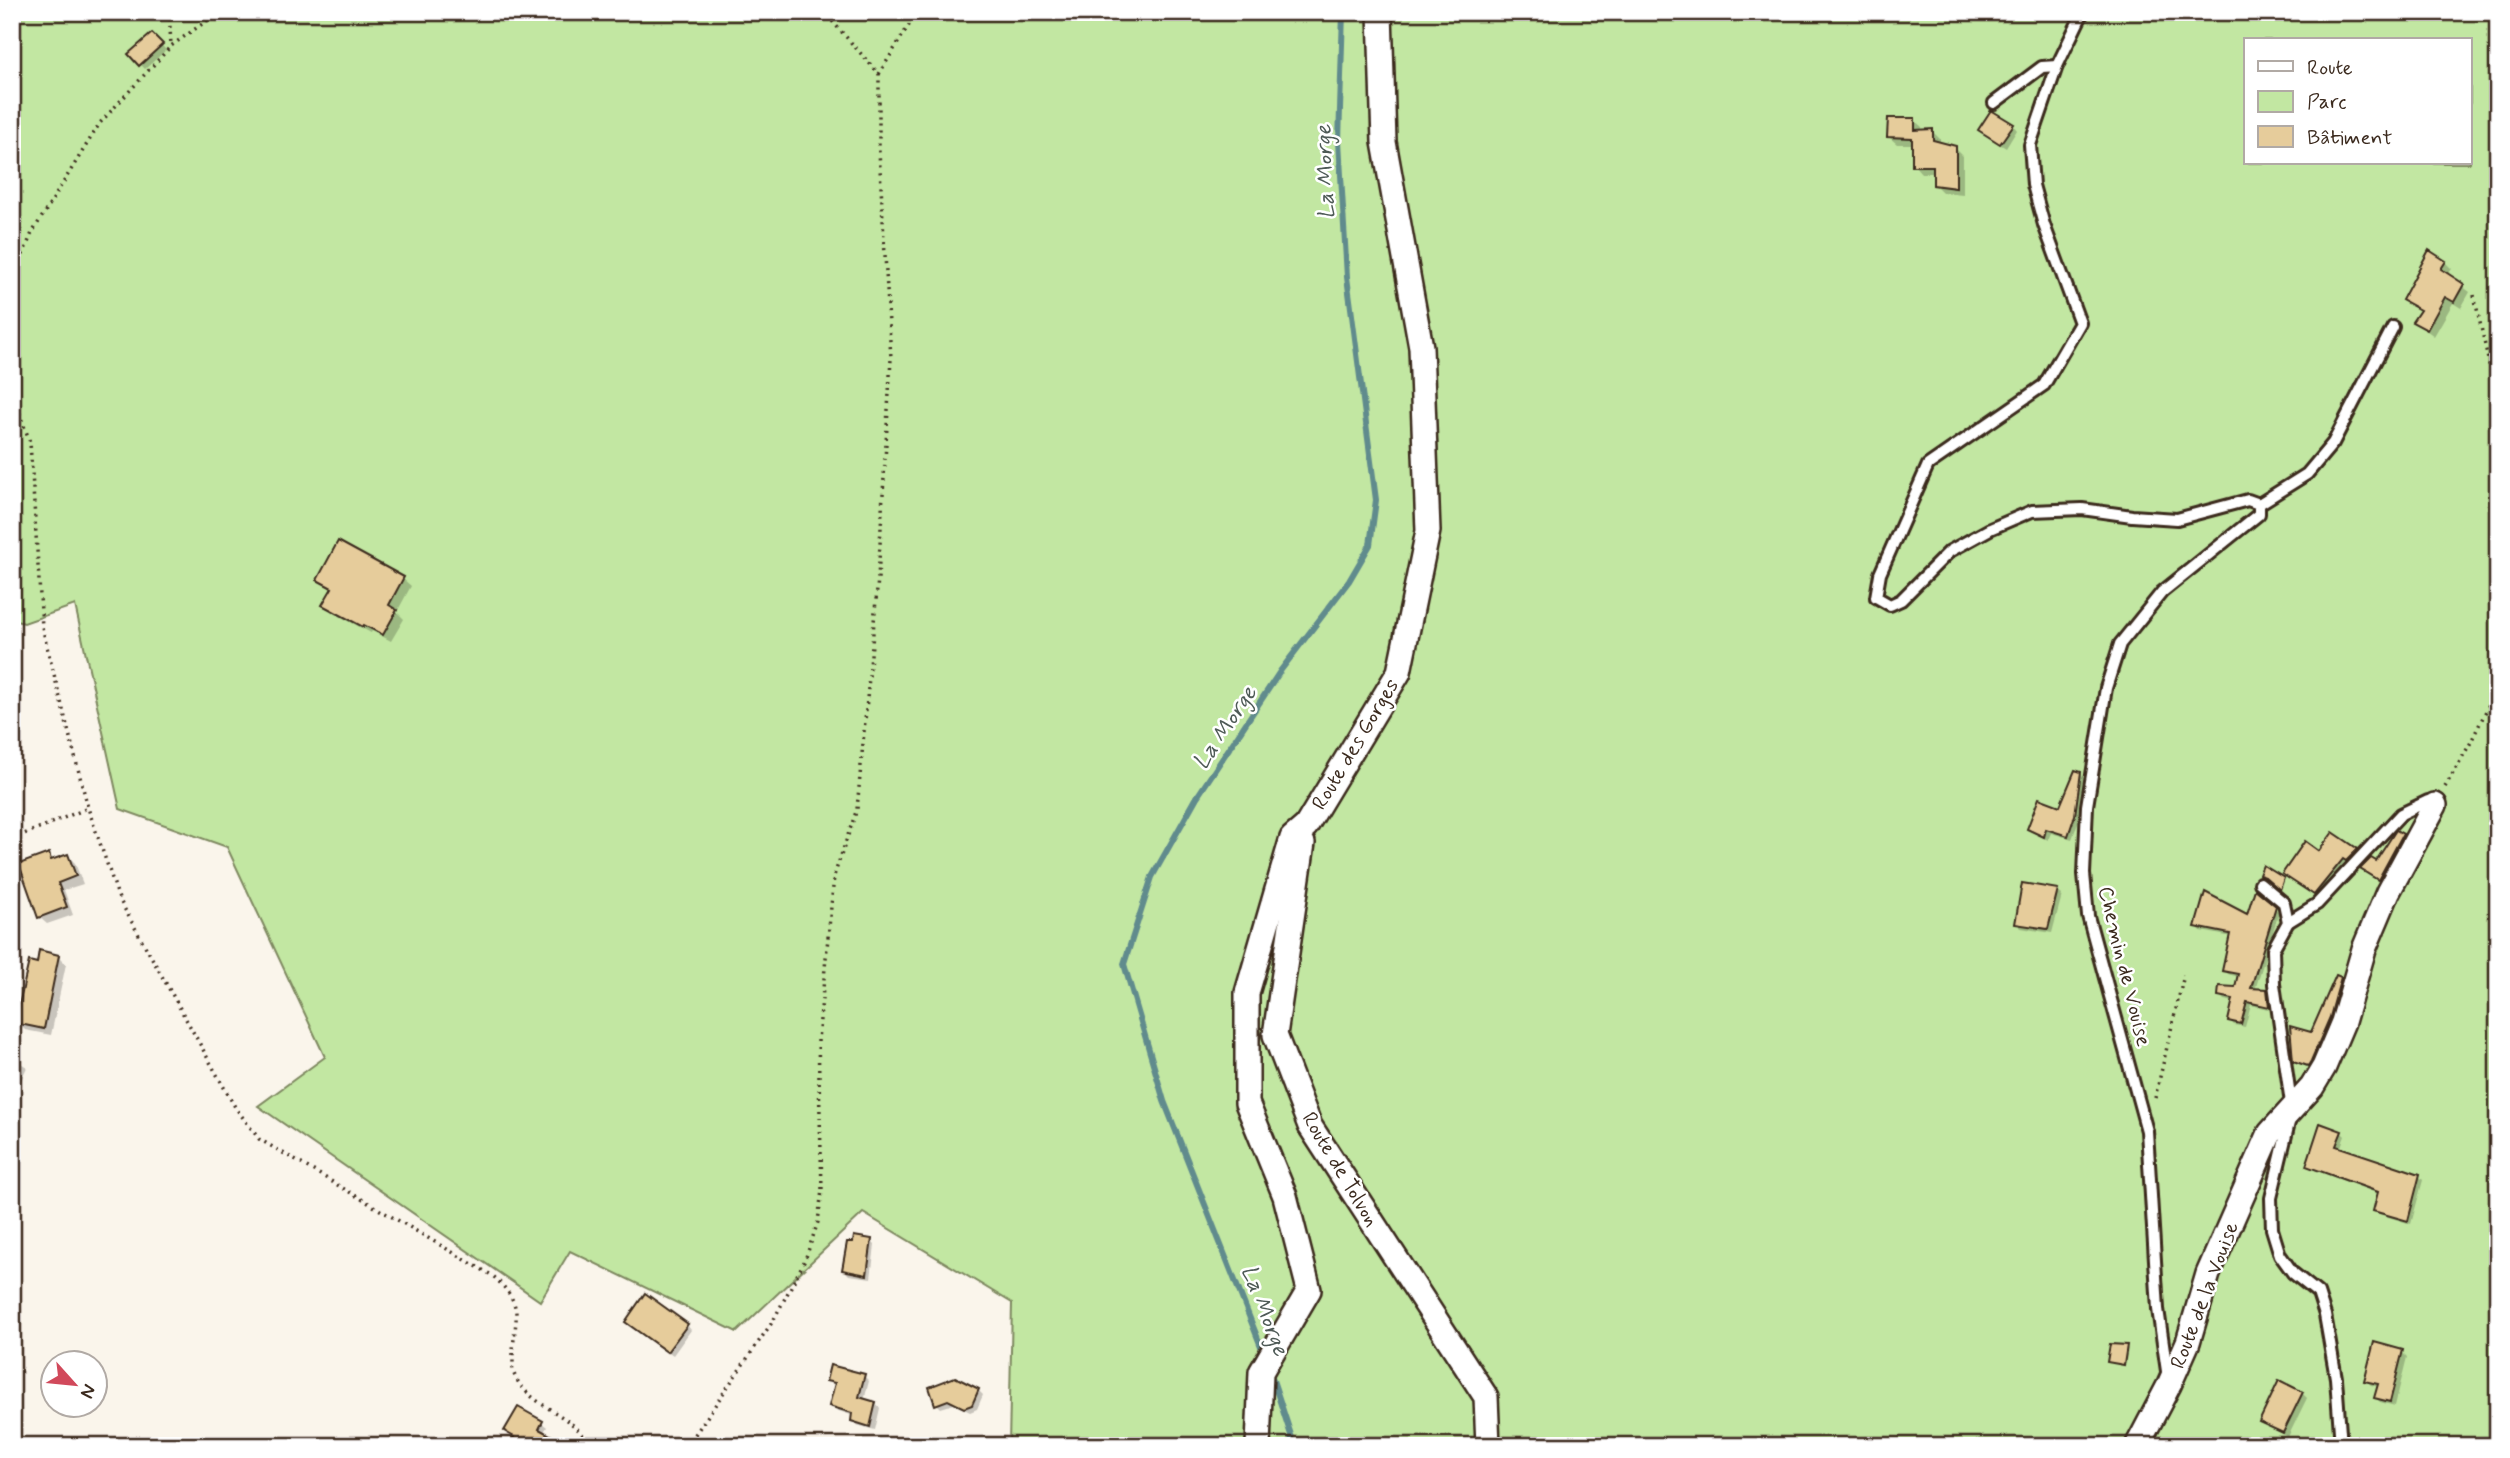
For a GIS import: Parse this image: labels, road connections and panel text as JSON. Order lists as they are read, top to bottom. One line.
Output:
{"streets":{"street":["Route des Gorges","Route de Tolvon","Route de la Vouise"],"lane":["Chemin de Vouise"]},"crossings":[["Route des Gorges","Route de Tolvon"],["Chemin de Vouise","Route de la Vouise"]],"water":["La Morge"],"legend":["Route","Parc","Bâtiment"],"north":"bottom right"}
